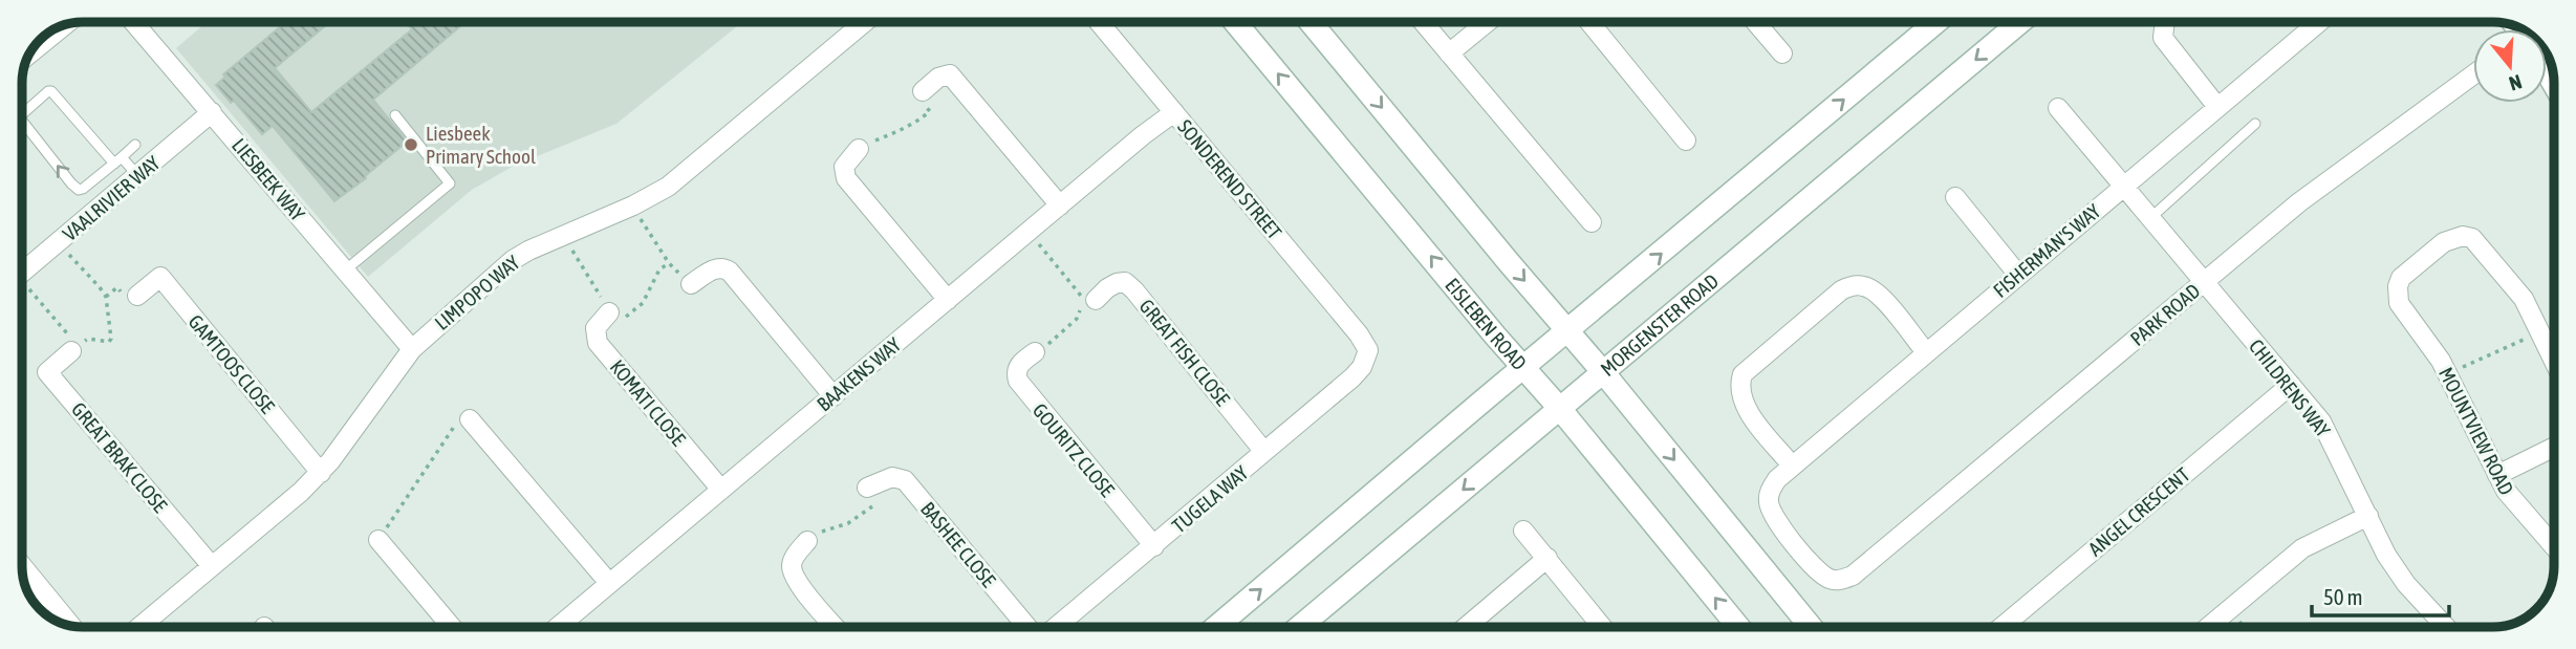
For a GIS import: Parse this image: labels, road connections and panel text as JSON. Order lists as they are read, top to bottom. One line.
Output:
{"streets":{"main road":["EISLEBEN ROAD","MORGENSTER ROAD"],"street":["LIESBEEK WAY","SONDEREND STREET","VAALRIVIER WAY","FISHERMAN'S WAY","LIMPOPO WAY","PARK ROAD","GREAT FISH CLOSE","GAMTOOS CLOSE","BAAKENS WAY","CHILDRENS WAY","KOMATI CLOSE","MOUNTVIEW ROAD","GOURITZ CLOSE","GREAT BRAK CLOSE","TUGELA WAY","ANGEL CRESCENT","BASHEE CLOSE"]},"crossings":[["LIESBEEK WAY","VAALRIVIER WAY"],["LIESBEEK WAY","LIMPOPO WAY"],["SONDEREND STREET","BAAKENS WAY"],["SONDEREND STREET","TUGELA WAY"],["FISHERMAN'S WAY","PARK ROAD"],["FISHERMAN'S WAY","CHILDRENS WAY"],["LIMPOPO WAY","GAMTOOS CLOSE"],["LIMPOPO WAY","GREAT BRAK CLOSE"],["PARK ROAD","CHILDRENS WAY"],["EISLEBEN ROAD","MORGENSTER ROAD"],["GREAT FISH CLOSE","TUGELA WAY"],["BAAKENS WAY","KOMATI CLOSE"],["CHILDRENS WAY","ANGEL CRESCENT"],["GOURITZ CLOSE","TUGELA WAY"]],"places":["Liesbeek Primary School"],"scale_bar":"50 m","north":"bottom"}
